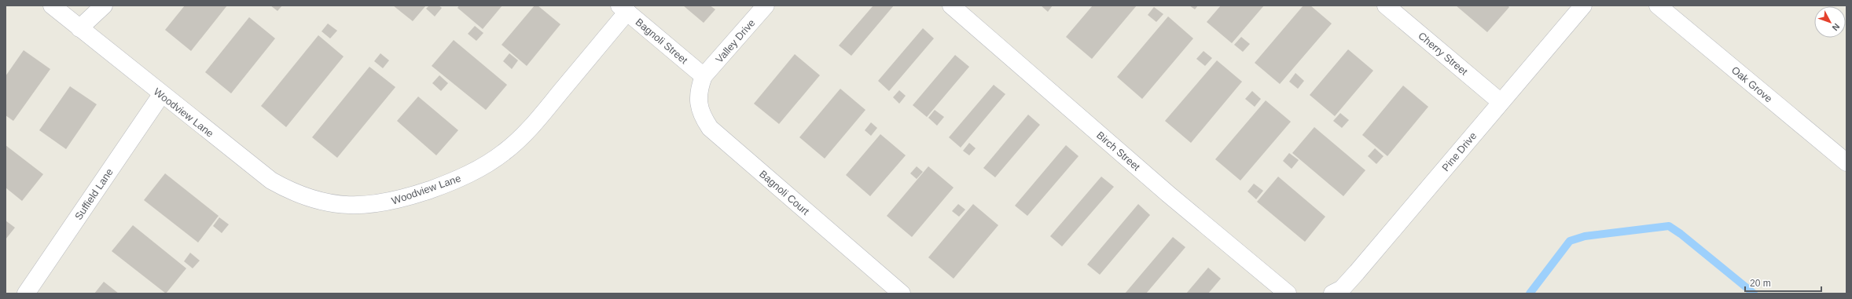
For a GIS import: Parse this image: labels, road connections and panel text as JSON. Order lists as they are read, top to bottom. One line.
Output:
{"streets":{"street":["Bagnoli Street","Valley Drive","Cherry Street","Oak Grove","Woodview Lane","Birch Street","Pine Drive","Bagnoli Court","Suffield Lane"]},"crossings":[["Bagnoli Street","Valley Drive"],["Bagnoli Street","Woodview Lane"],["Bagnoli Street","Bagnoli Court"],["Valley Drive","Bagnoli Court"],["Cherry Street","Pine Drive"],["Woodview Lane","Suffield Lane"]],"scale_bar":"20 m","north":"bottom right"}
